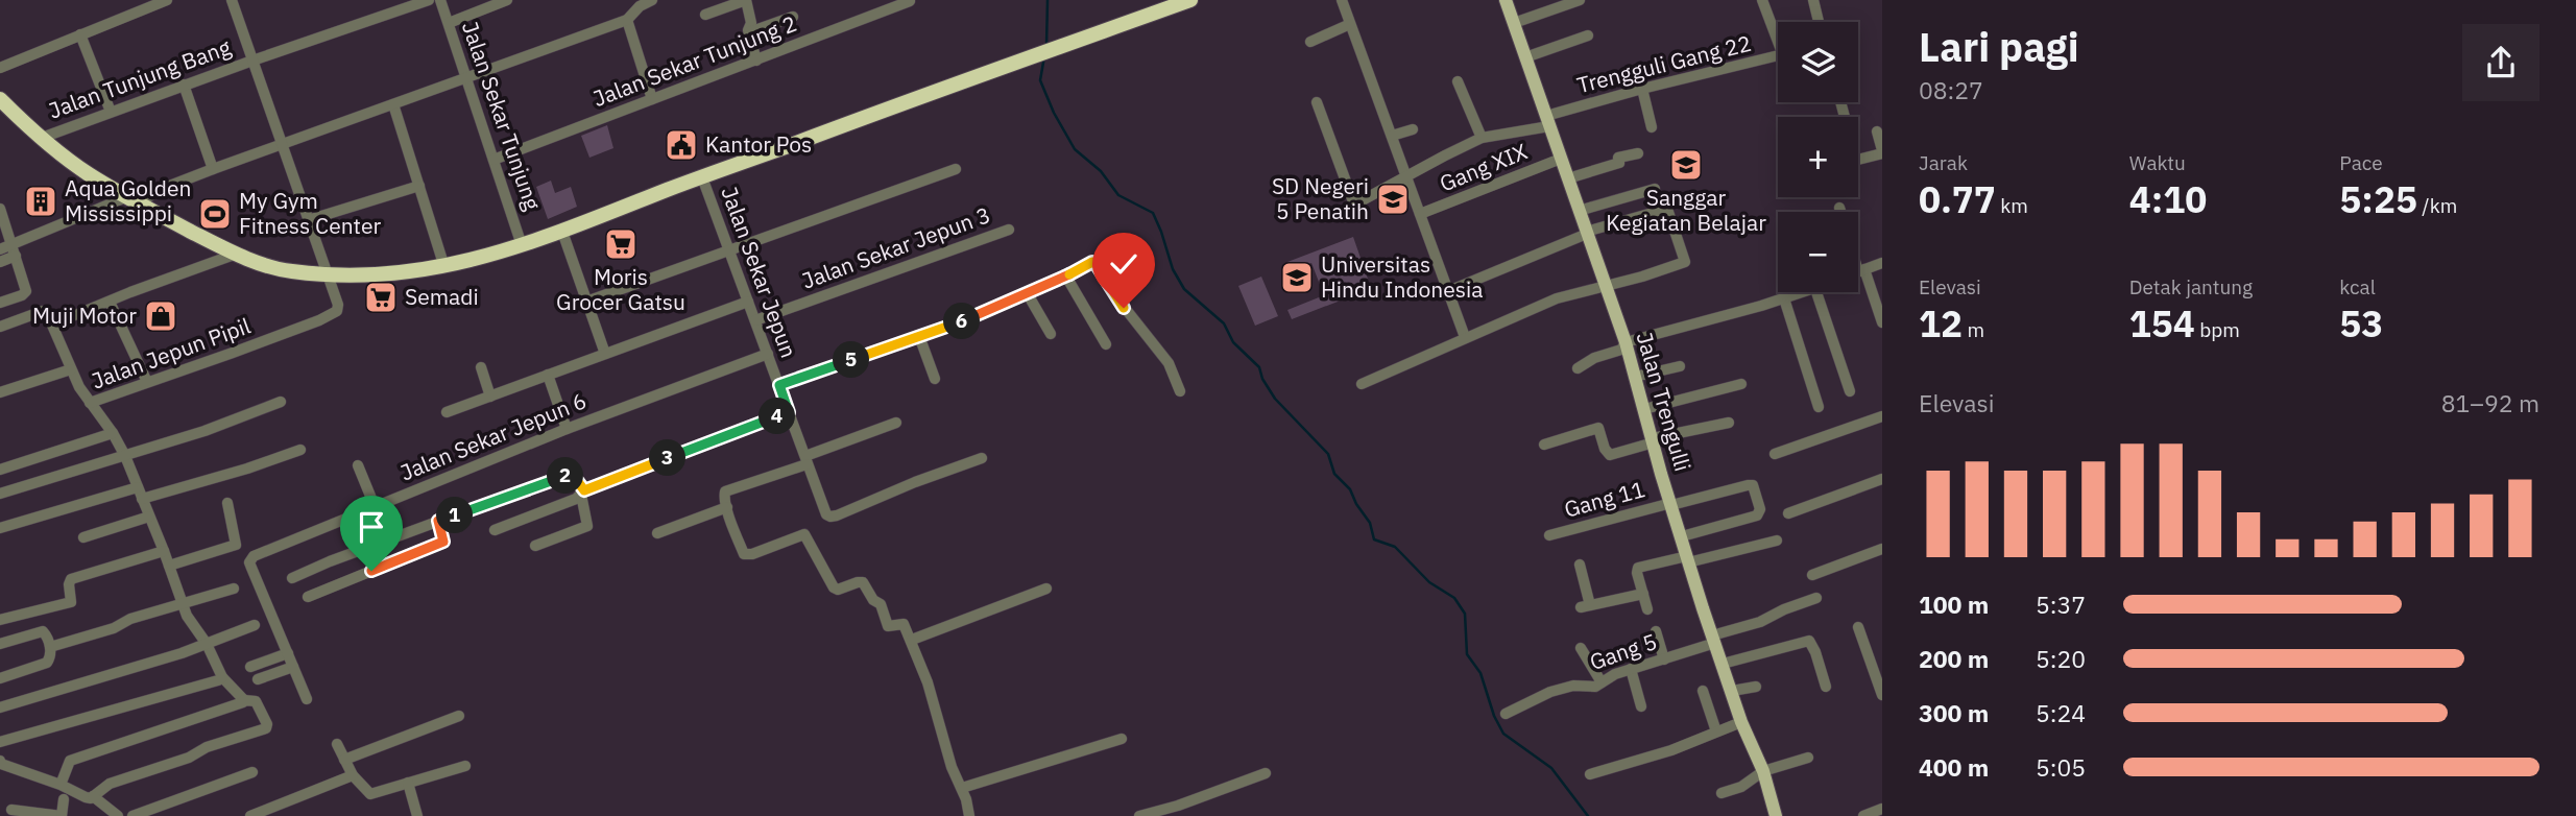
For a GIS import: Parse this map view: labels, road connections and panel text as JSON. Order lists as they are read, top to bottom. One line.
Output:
{"streets":{"main road":["Jalan Trengulli"],"street":["Jalan Sekar Tunjung 2","Trengguli Gang 22","Jalan Tunjung Bang","Jalan Sekar Tunjung","Gang XIX","Jalan Sekar Jepun 3","Jalan Sekar Jepun","Jalan Jepun Pipil","Jalan Sekar Jepun 6","Gang 11","Gang 5"]},"crossings":[["Jalan Sekar Tunjung 2","Jalan Sekar Tunjung"],["Trengguli Gang 22","Jalan Trengulli"],["Jalan Tunjung Bang","Jalan Jepun Pipil"],["Gang XIX","Jalan Trengulli"],["Jalan Sekar Jepun 3","Jalan Sekar Jepun"],["Jalan Sekar Jepun","Jalan Sekar Jepun 6"],["Jalan Trengulli","Gang 11"],["Jalan Trengulli","Gang 5"]],"places":{"public building":["Kantor Pos"],"school or university":["Sanggar Kegiatan Belajar","SD Negeri 5 Penatih","Universitas Hindu Indonesia"],"building":["Aqua Golden Mississippi"],"sports":["My Gym Fitness Center"],"supermarket":["Moris Grocer Gatsu","Semadi"],"shop":["Muji Motor"]},"page":{"heading":["Lari pagi","08:27"],"map_buttons":["+","−"],"stats":[["Jarak","0.77 km"],["Waktu","4:10"],["Pace","5:25 /km"],["Elevasi","12 m"],["Detak jantung","154 bpm"],["kcal","53"]],"pins":["6","5","4","3","2","1"],"chart":["Elevasi","81–92 m"],"list":[{"name":"100 m","note":"5:37"},{"name":"200 m","note":"5:20"},{"name":"300 m","note":"5:24"},{"name":"400 m","note":"5:05"}]}}
